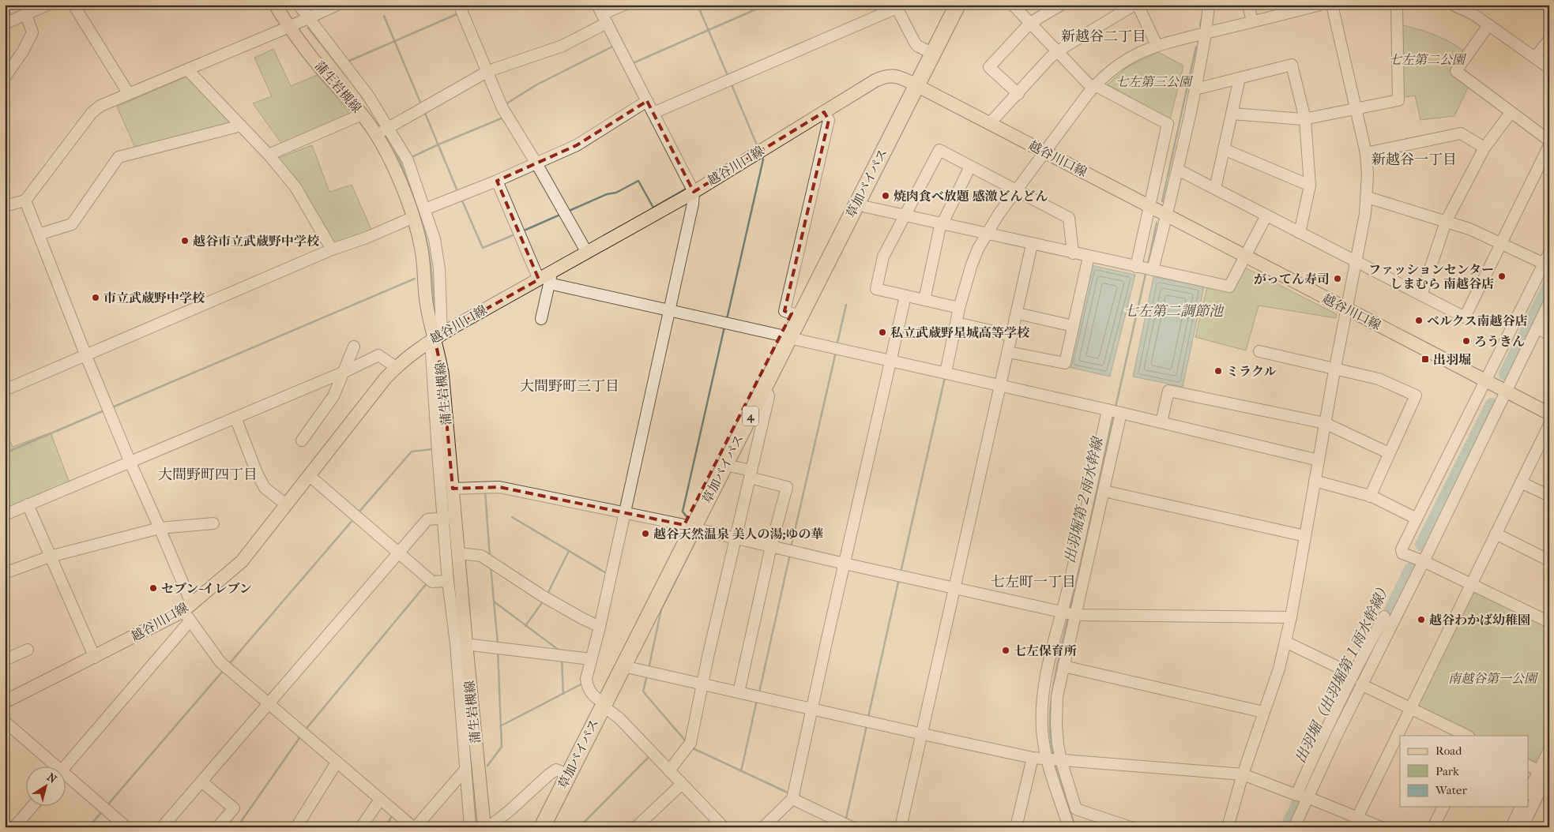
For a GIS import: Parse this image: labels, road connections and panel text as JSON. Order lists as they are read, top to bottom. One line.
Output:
{"streets":{"highway":["草加バイパス","4"],"main road":["蒲生岩槻線","越谷川口線"]},"crossings":[["蒲生岩槻線","越谷川口線"],["越谷川口線","草加バイパス"]],"districts":["新越谷二丁目","新越谷一丁目","大間野町三丁目","大間野町四丁目","七左町一丁目"],"water":["七左第二調節池","出羽堀第２雨水幹線","出羽堀（出羽堀第１雨水幹線）"],"parks":["七左第二公園","七左第三公園","南越谷第一公園"],"places":{"other":["焼肉食べ放題 感激どんどん","越谷市立武蔵野中学校","ファッションセンター しまむら 南越谷店","がってん寿司","市立武蔵野中学校","ベルクス南越谷店","私立武蔵野星城高等学校","ろうきん","ミラクル","越谷天然温泉 美人の湯;ゆの華","セブン-イレブン","越谷わかば幼稚園","七左保育所"],"transit":["出羽堀"]},"legend":["Road","Park","Water"],"north":"top right"}
